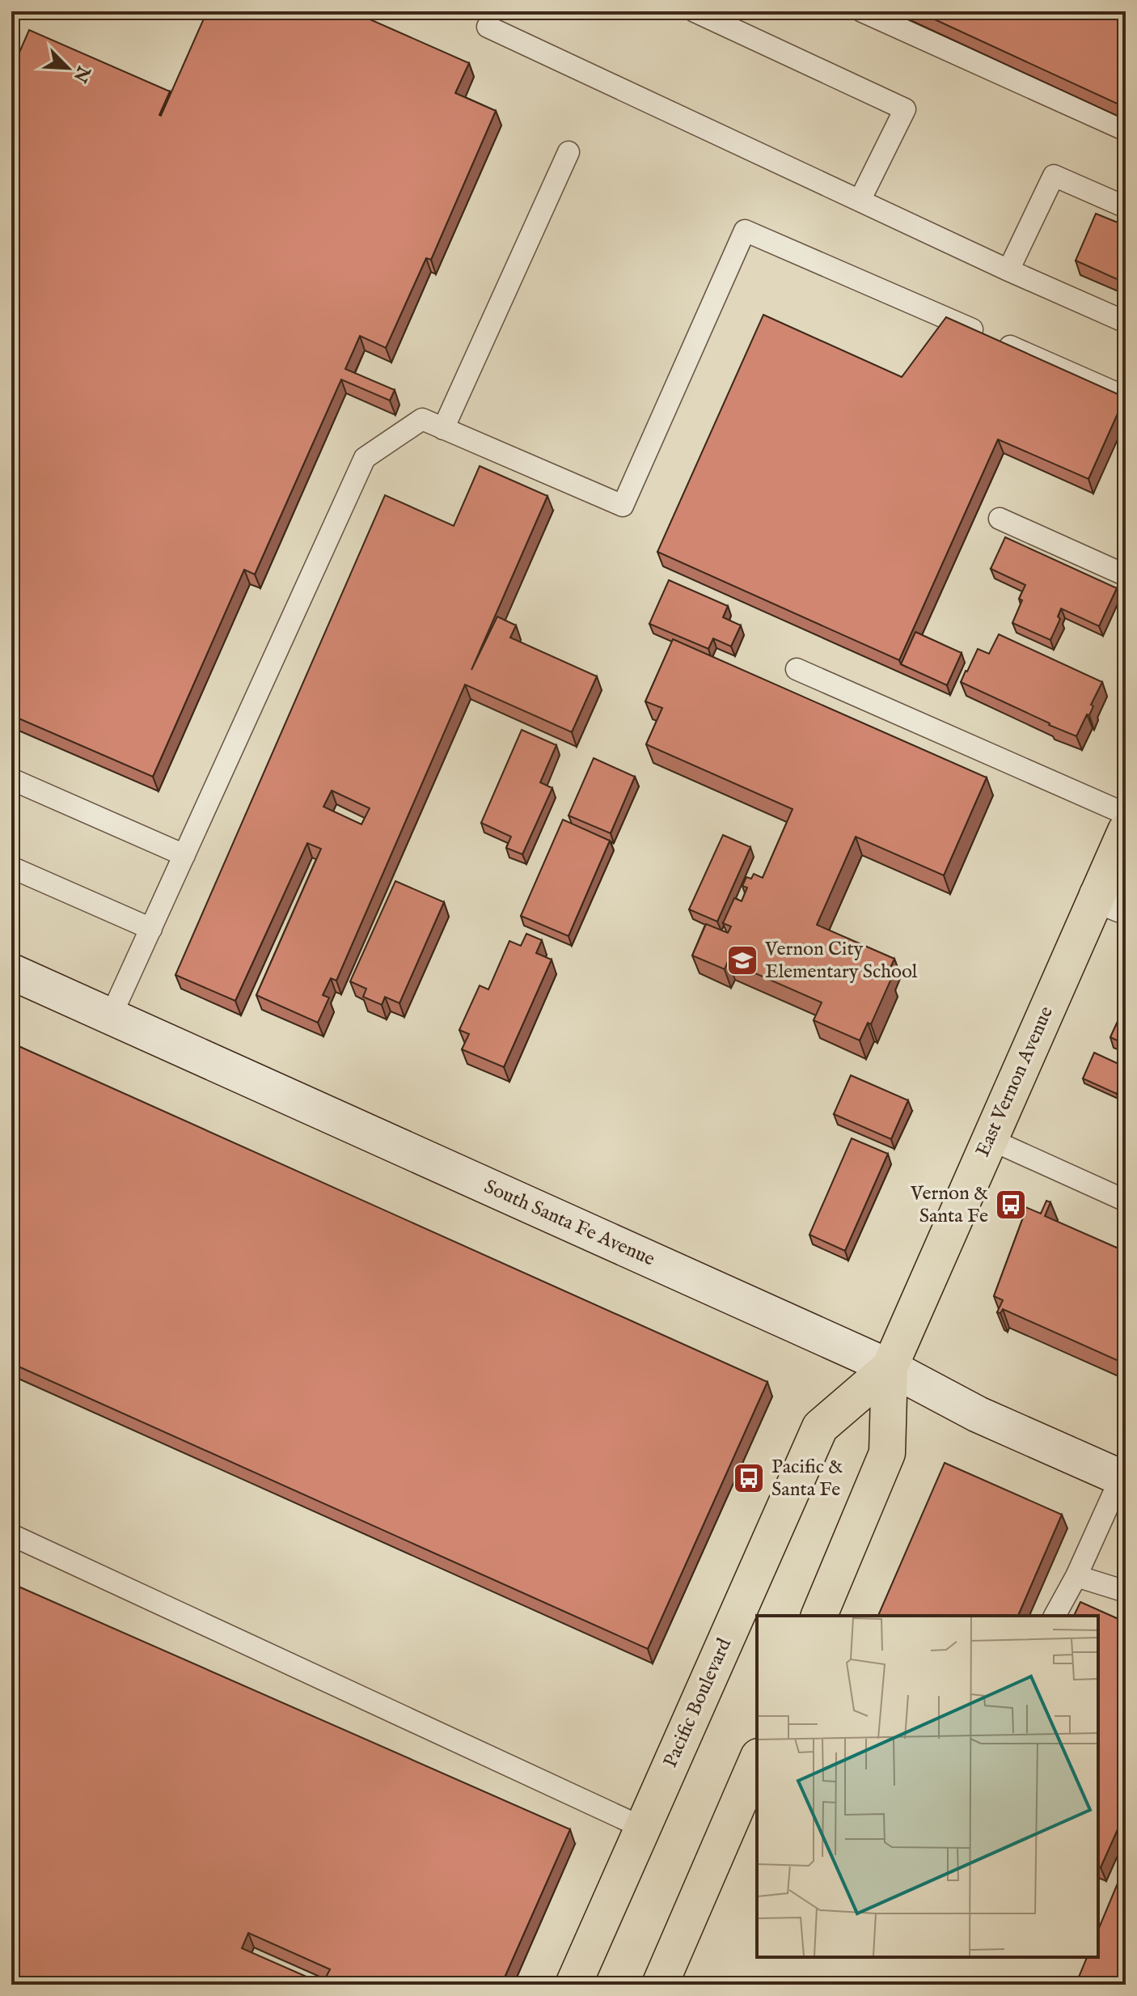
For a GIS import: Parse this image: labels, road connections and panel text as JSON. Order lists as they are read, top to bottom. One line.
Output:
{"streets":{"main road":["East Vernon Avenue","South Santa Fe Avenue","Pacific Boulevard"]},"crossings":[["East Vernon Avenue","South Santa Fe Avenue"],["East Vernon Avenue","Pacific Boulevard"],["South Santa Fe Avenue","Pacific Boulevard"]],"places":{"school or university":["Vernon City Elementary School"],"bus stop":["Vernon & Santa Fe","Pacific & Santa Fe"]},"north":"bottom right"}
